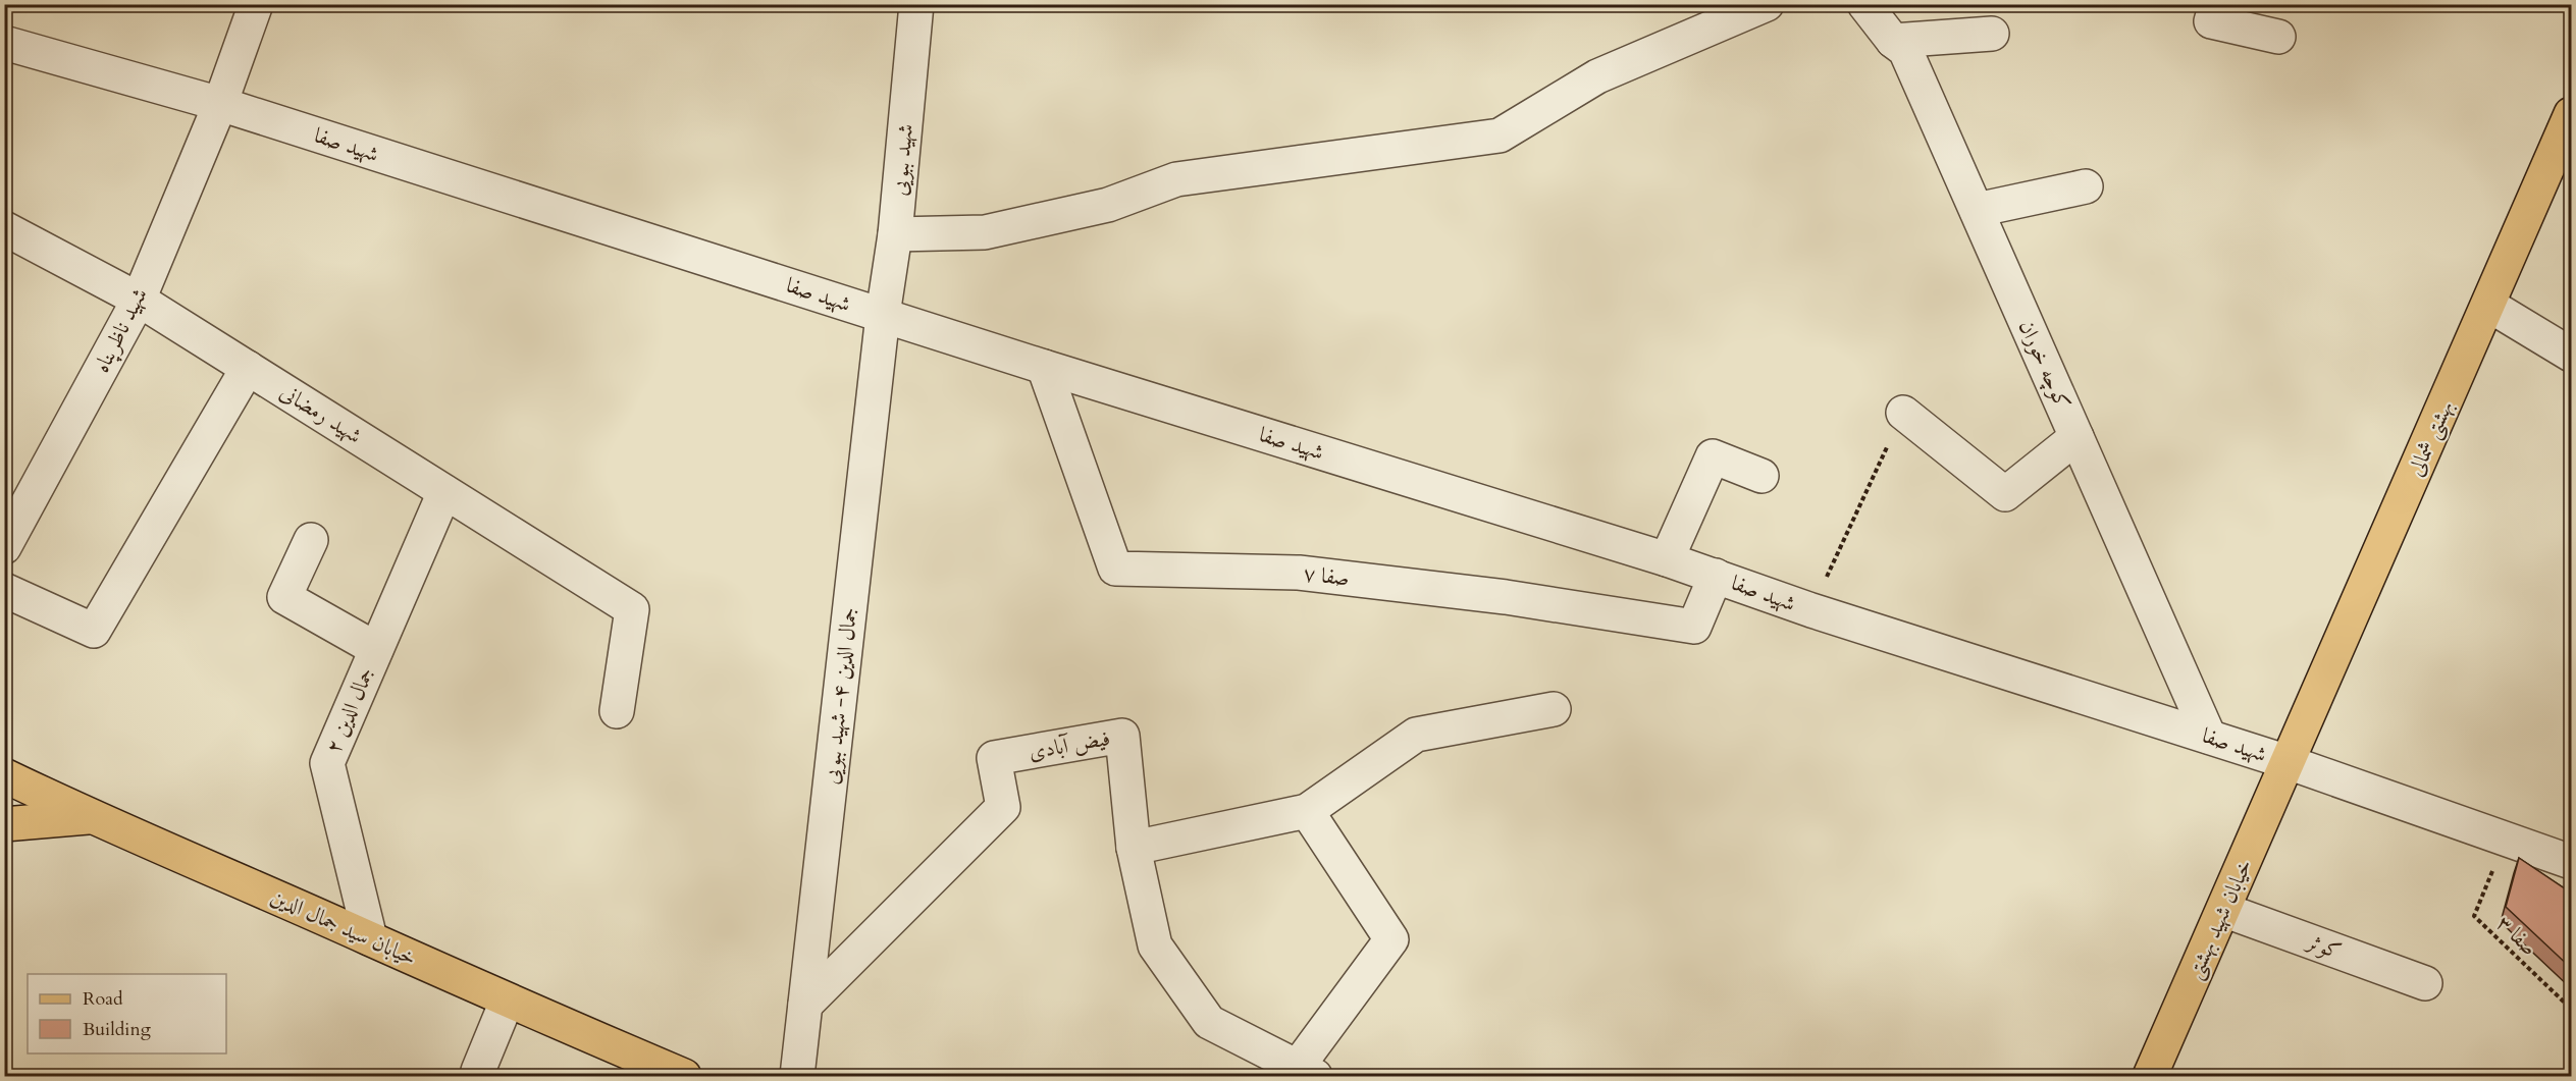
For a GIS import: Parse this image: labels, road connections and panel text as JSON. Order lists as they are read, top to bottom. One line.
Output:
{"streets":{"main road":["بهشتی شمالی","خیابان شهید بهشتی","خیابان سید جمال الدین"],"street":["شهید صفا","شهید ببویی","شهید ناظرپناه","کوچه خوران","شهید رمضانی","صفا ۷","جمال الدین ۴- شهید ببویی","جمال الدین ۲","فیض آبادی","کوثر"],"path":["صفا ۳"]},"crossings":[["شهید صفا","شهید ببویی"],["شهید صفا","شهید ناظرپناه"],["شهید صفا","کوچه خوران"],["شهید صفا","بهشتی شمالی"],["شهید صفا","صفا ۷"],["شهید صفا","جمال الدین ۴- شهید ببویی"],["شهید صفا","خیابان شهید بهشتی"],["شهید صفا","صفا ۳"],["شهید ببویی","جمال الدین ۴- شهید ببویی"],["شهید ناظرپناه","شهید رمضانی"],["شهید رمضانی","جمال الدین ۲"],["بهشتی شمالی","خیابان شهید بهشتی"],["جمال الدین ۴- شهید ببویی","فیض آبادی"],["جمال الدین ۲","خیابان سید جمال الدین"],["خیابان شهید بهشتی","کوثر"]],"legend":["Road","Building"]}
